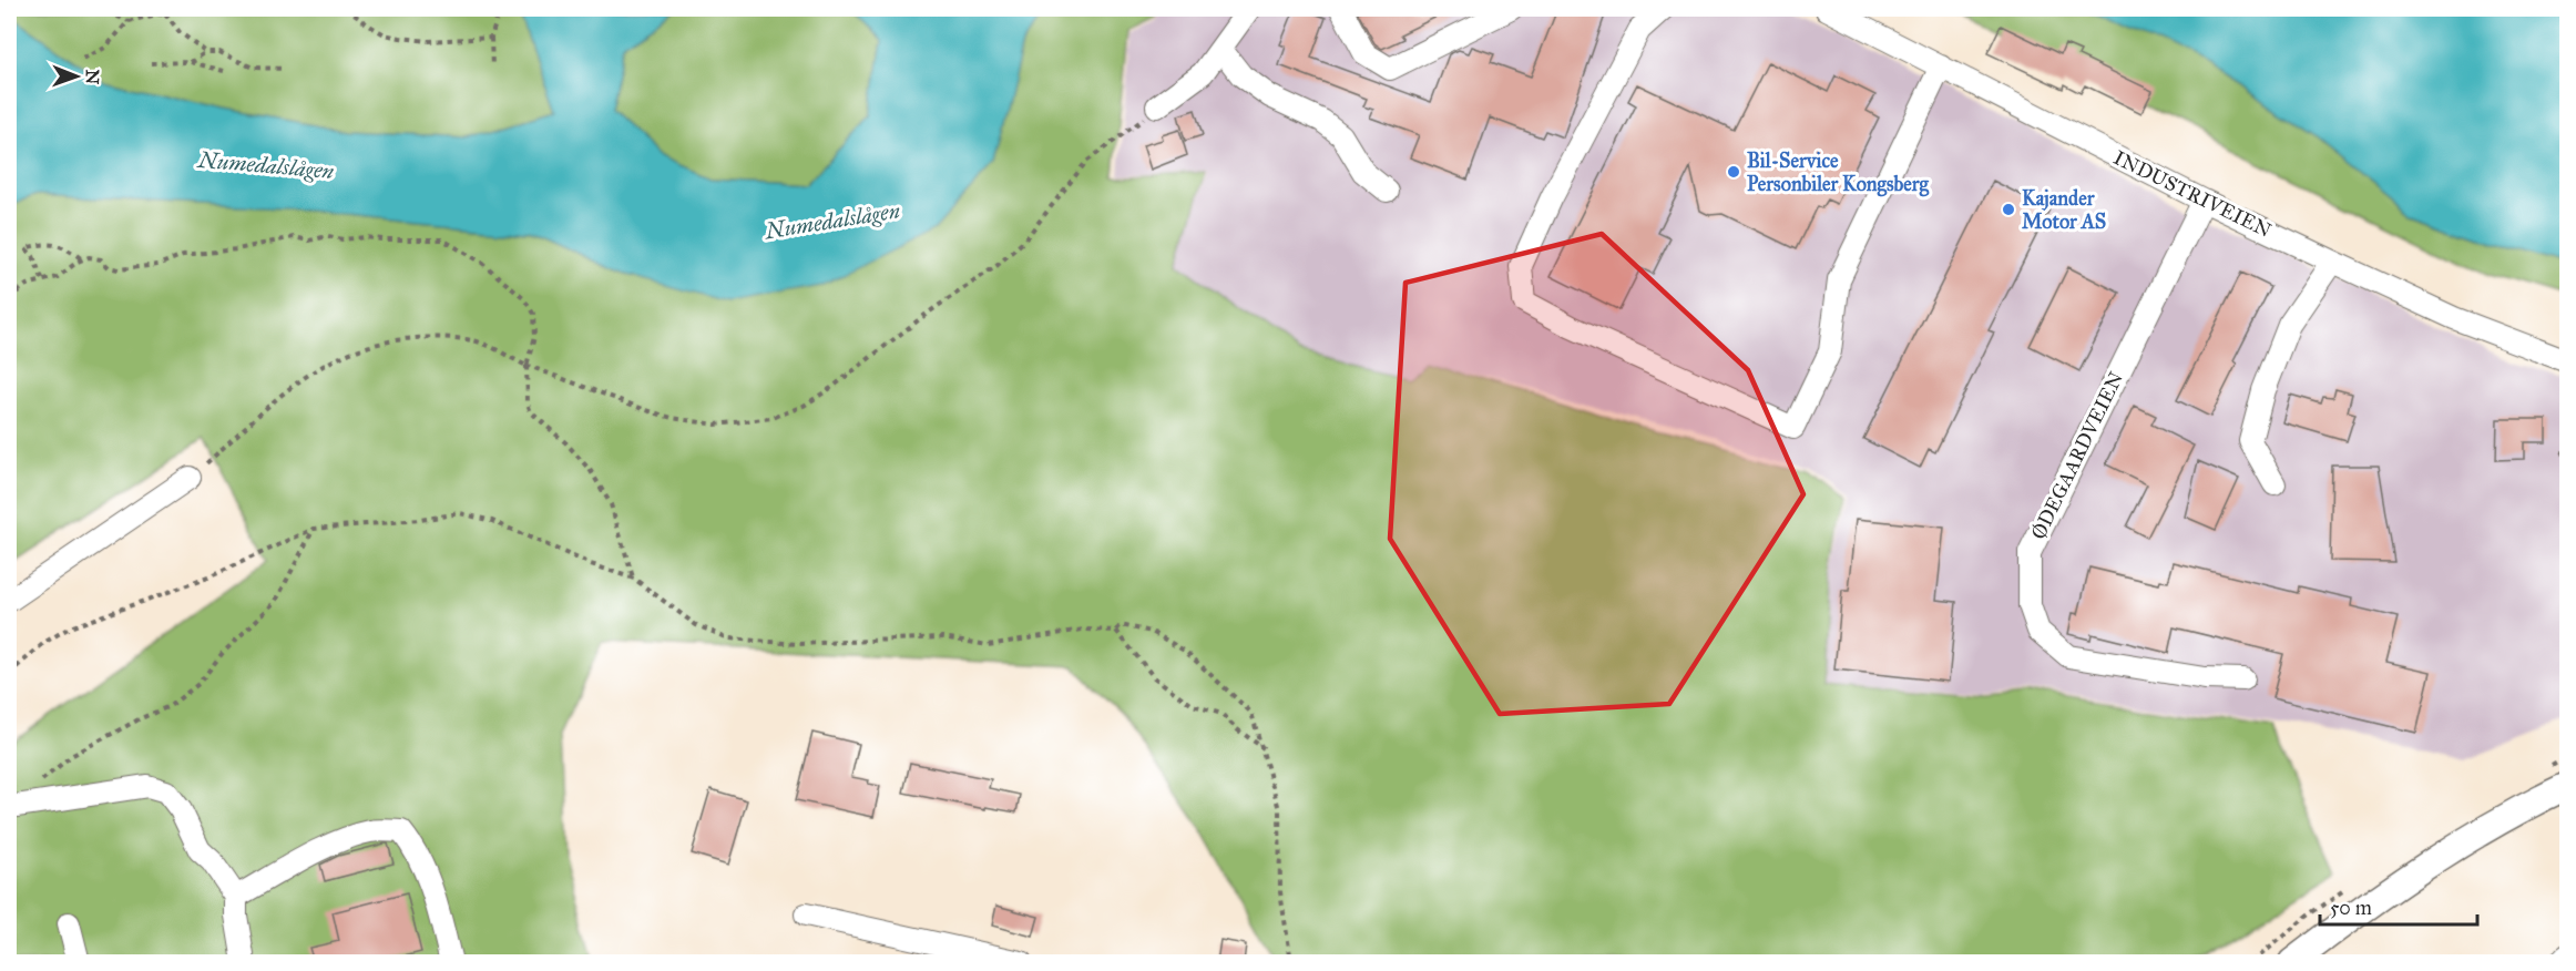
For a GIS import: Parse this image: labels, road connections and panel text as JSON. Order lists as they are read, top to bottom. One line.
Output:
{"streets":{"street":["INDUSTRIVEIEN","ØDEGAARDVEIEN"]},"crossings":[["INDUSTRIVEIEN","ØDEGAARDVEIEN"]],"water":["Numedalslågen"],"places":["Bil-Service Personbiler Kongsberg","Kajander Motor AS"],"scale_bar":"50 m","north":"right"}
